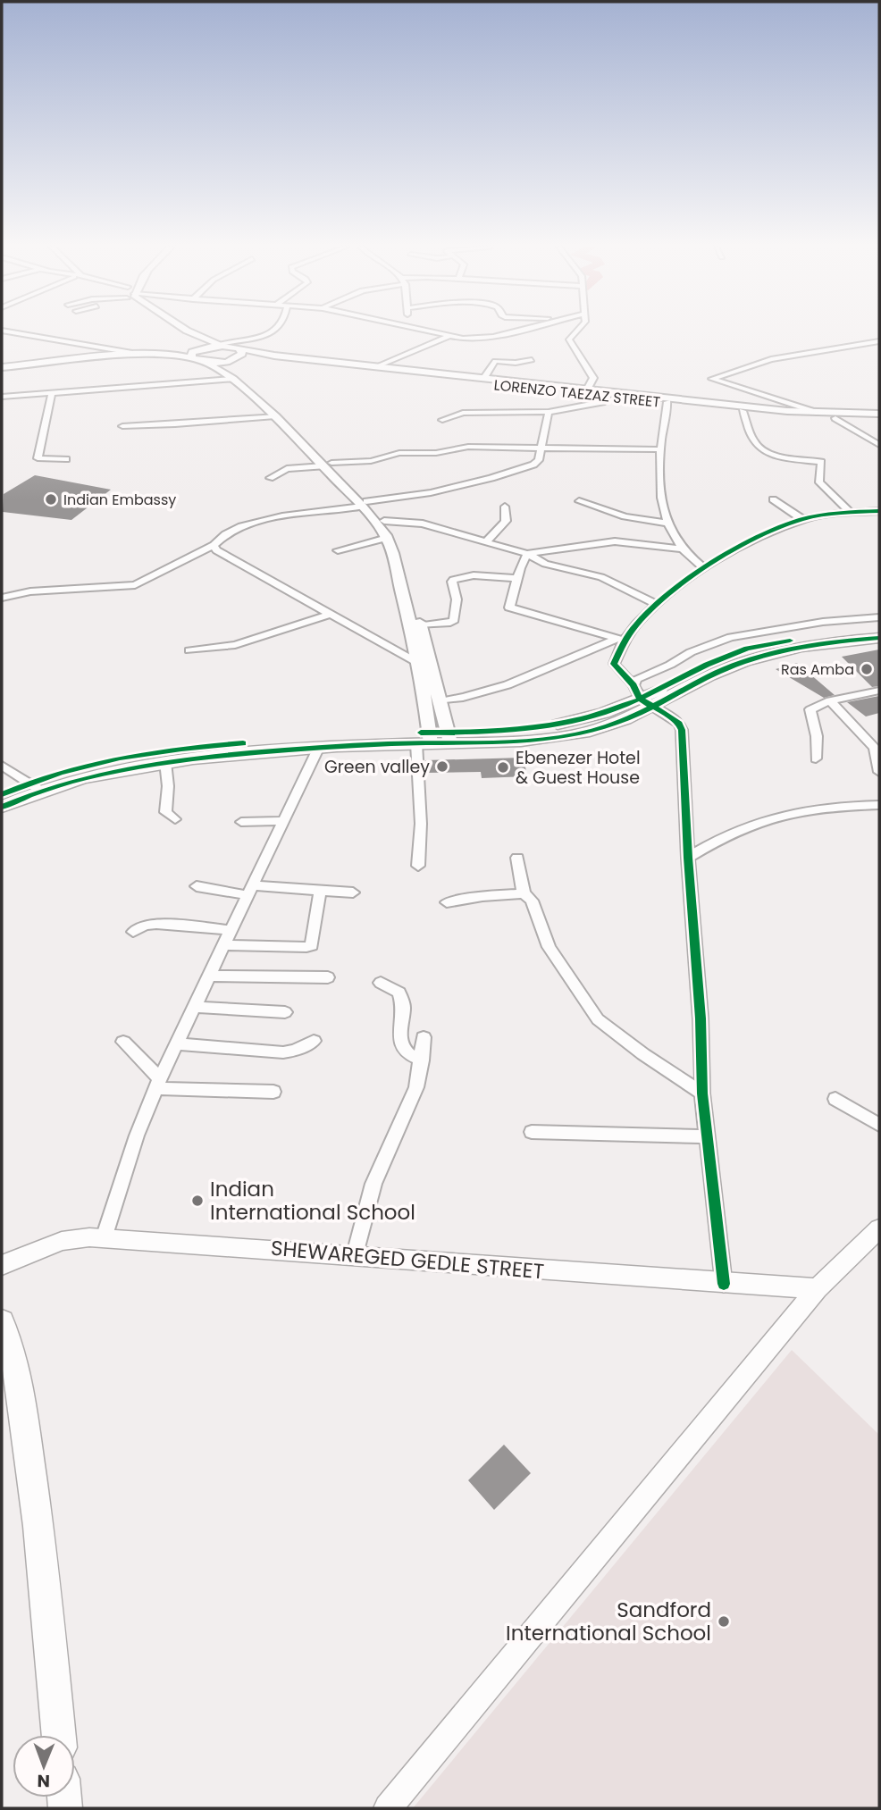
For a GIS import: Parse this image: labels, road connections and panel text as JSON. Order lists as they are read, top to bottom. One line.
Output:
{"streets":{"main road":["LORENZO TAEZAZ STREET"],"street":["SHEWAREGED GEDLE STREET"]},"places":["Indian Embassy","Ras Amba","Green valley","Ebenezer Hotel & Guest House","Indian International School","Sandford International School"],"north":"bottom"}
